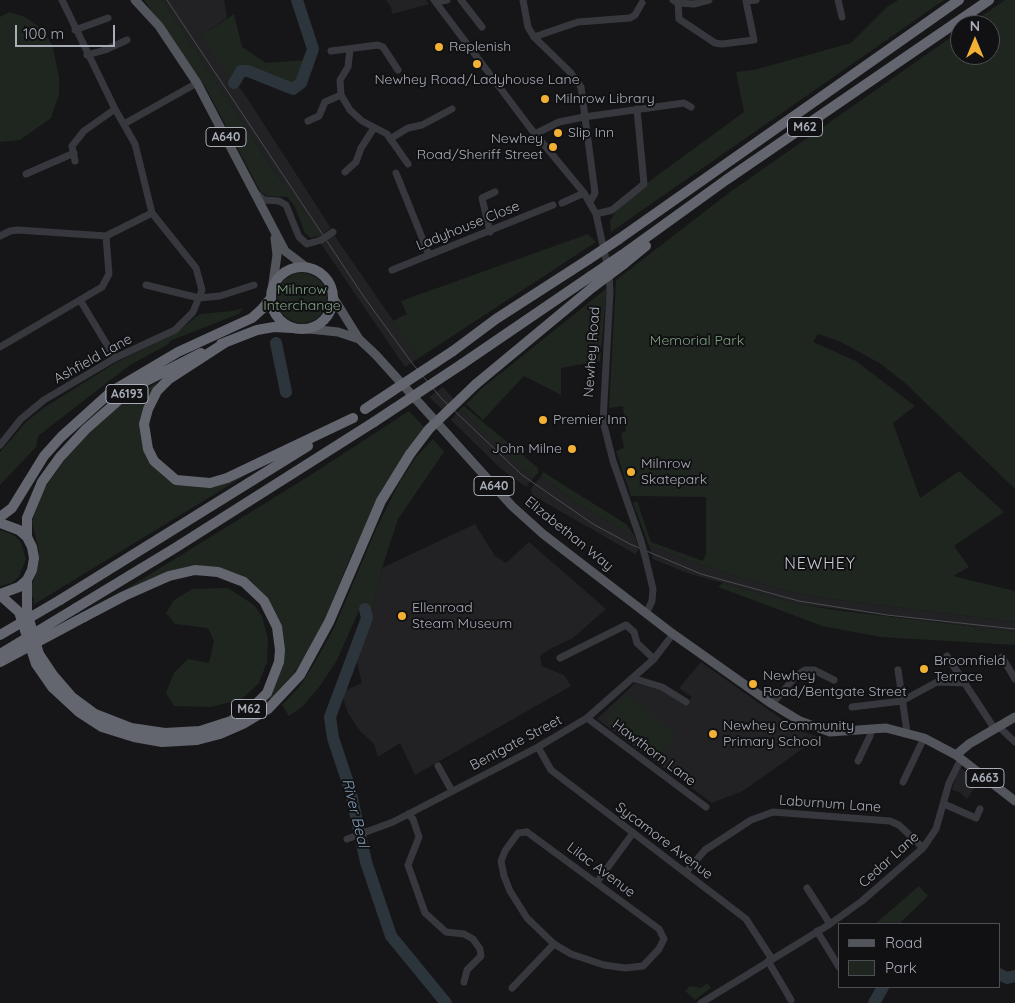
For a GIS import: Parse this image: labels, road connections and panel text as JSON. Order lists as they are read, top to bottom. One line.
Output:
{"streets":{"highway":["M62","A640","A6193"],"main road":["Elizabethan Way","A663"],"street":["Ladyhouse Close","Newhey Road","Ashfield Lane","Bentgate Street","Hawthorn Lane","Laburnum Lane","Sycamore Avenue","Cedar Lane","Lilac Avenue"]},"crossings":[["M62","A6193"],["A640","Newhey Road"],["A640","A6193"],["A640","Elizabethan Way"],["A640","Bentgate Street"],["A640","A663"],["A640","Cedar Lane"],["Newhey Road","Elizabethan Way"],["A6193","Elizabethan Way"],["Bentgate Street","Hawthorn Lane"],["Bentgate Street","Sycamore Avenue"],["A663","Cedar Lane"],["Laburnum Lane","Sycamore Avenue"],["Laburnum Lane","Cedar Lane"],["Sycamore Avenue","Cedar Lane"]],"districts":["NEWHEY"],"water":["River Beal"],"parks":["Milnrow Interchange","Memorial Park"],"places":["Replenish","Newhey Road/Ladyhouse Lane","Milnrow Library","Slip Inn","Newhey Road/Sheriff Street","Premier Inn","John Milne","Milnrow Skatepark","Ellenroad Steam Museum","Broomfield Terrace","Newhey Road/Bentgate Street","Newhey Community Primary School"],"legend":["Road","Park"],"scale_bar":"100 m","north":"top"}
